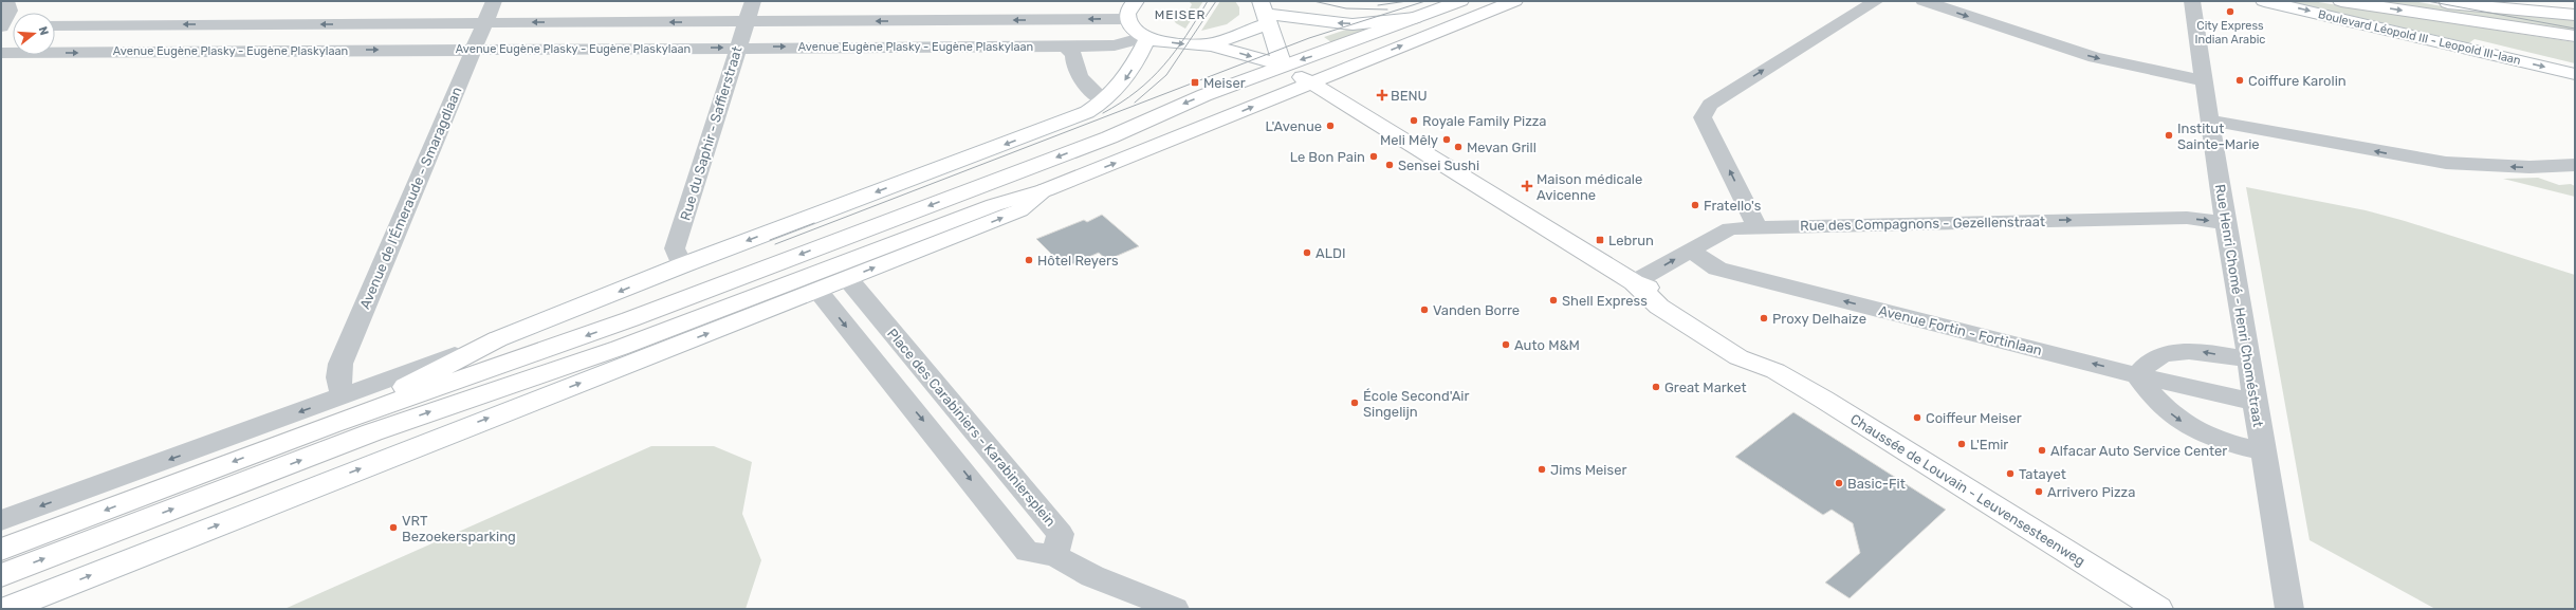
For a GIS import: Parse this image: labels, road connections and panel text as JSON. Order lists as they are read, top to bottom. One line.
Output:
{"streets":{"main road":["Boulevard Léopold III - Leopold III-laan","Chaussée de Louvain - Leuvensesteenweg"],"street":["Avenue Eugène Plasky - Eugène Plaskylaan","Rue du Saphir - Saffierstraat","Avenue de l'Émeraude - Smaragdlaan","Rue des Compagnons - Gezellenstraat","Rue Henri Chomé - Henri Choméstraat","Avenue Fortin - Fortinlaan","Place des Carabiniers - Karabiniersplein"]},"crossings":[["Avenue Eugène Plasky - Eugène Plaskylaan","Rue du Saphir - Saffierstraat"],["Avenue Eugène Plasky - Eugène Plaskylaan","Avenue de l'Émeraude - Smaragdlaan"],["Rue des Compagnons - Gezellenstraat","Rue Henri Chomé - Henri Choméstraat"],["Rue des Compagnons - Gezellenstraat","Avenue Fortin - Fortinlaan"],["Rue des Compagnons - Gezellenstraat","Chaussée de Louvain - Leuvensesteenweg"],["Rue Henri Chomé - Henri Choméstraat","Avenue Fortin - Fortinlaan"]],"one_way":["Avenue Fortin - Fortinlaan"],"districts":["MEISER"],"places":{"other":["City Express Indian Arabic","Coiffure Karolin","Royale Family Pizza","L'Avenue","Institut Sainte-Marie","Meli Mêly","Mevan Grill","Le Bon Pain","Sensei Sushi","Fratello's","ALDI","Hôtel Reyers","Shell Express","Vanden Borre","Proxy Delhaize","Auto M&M","Great Market","École Second'Air Singelijn","Coiffeur Meiser","L'Emir","Alfacar Auto Service Center","Jims Meiser","Tatayet","Basic-Fit","Arrivero Pizza","VRT Bezoekersparking"],"transit":["Meiser","Lebrun"],"health":["BENU","Maison médicale Avicenne"]},"north":"right"}
